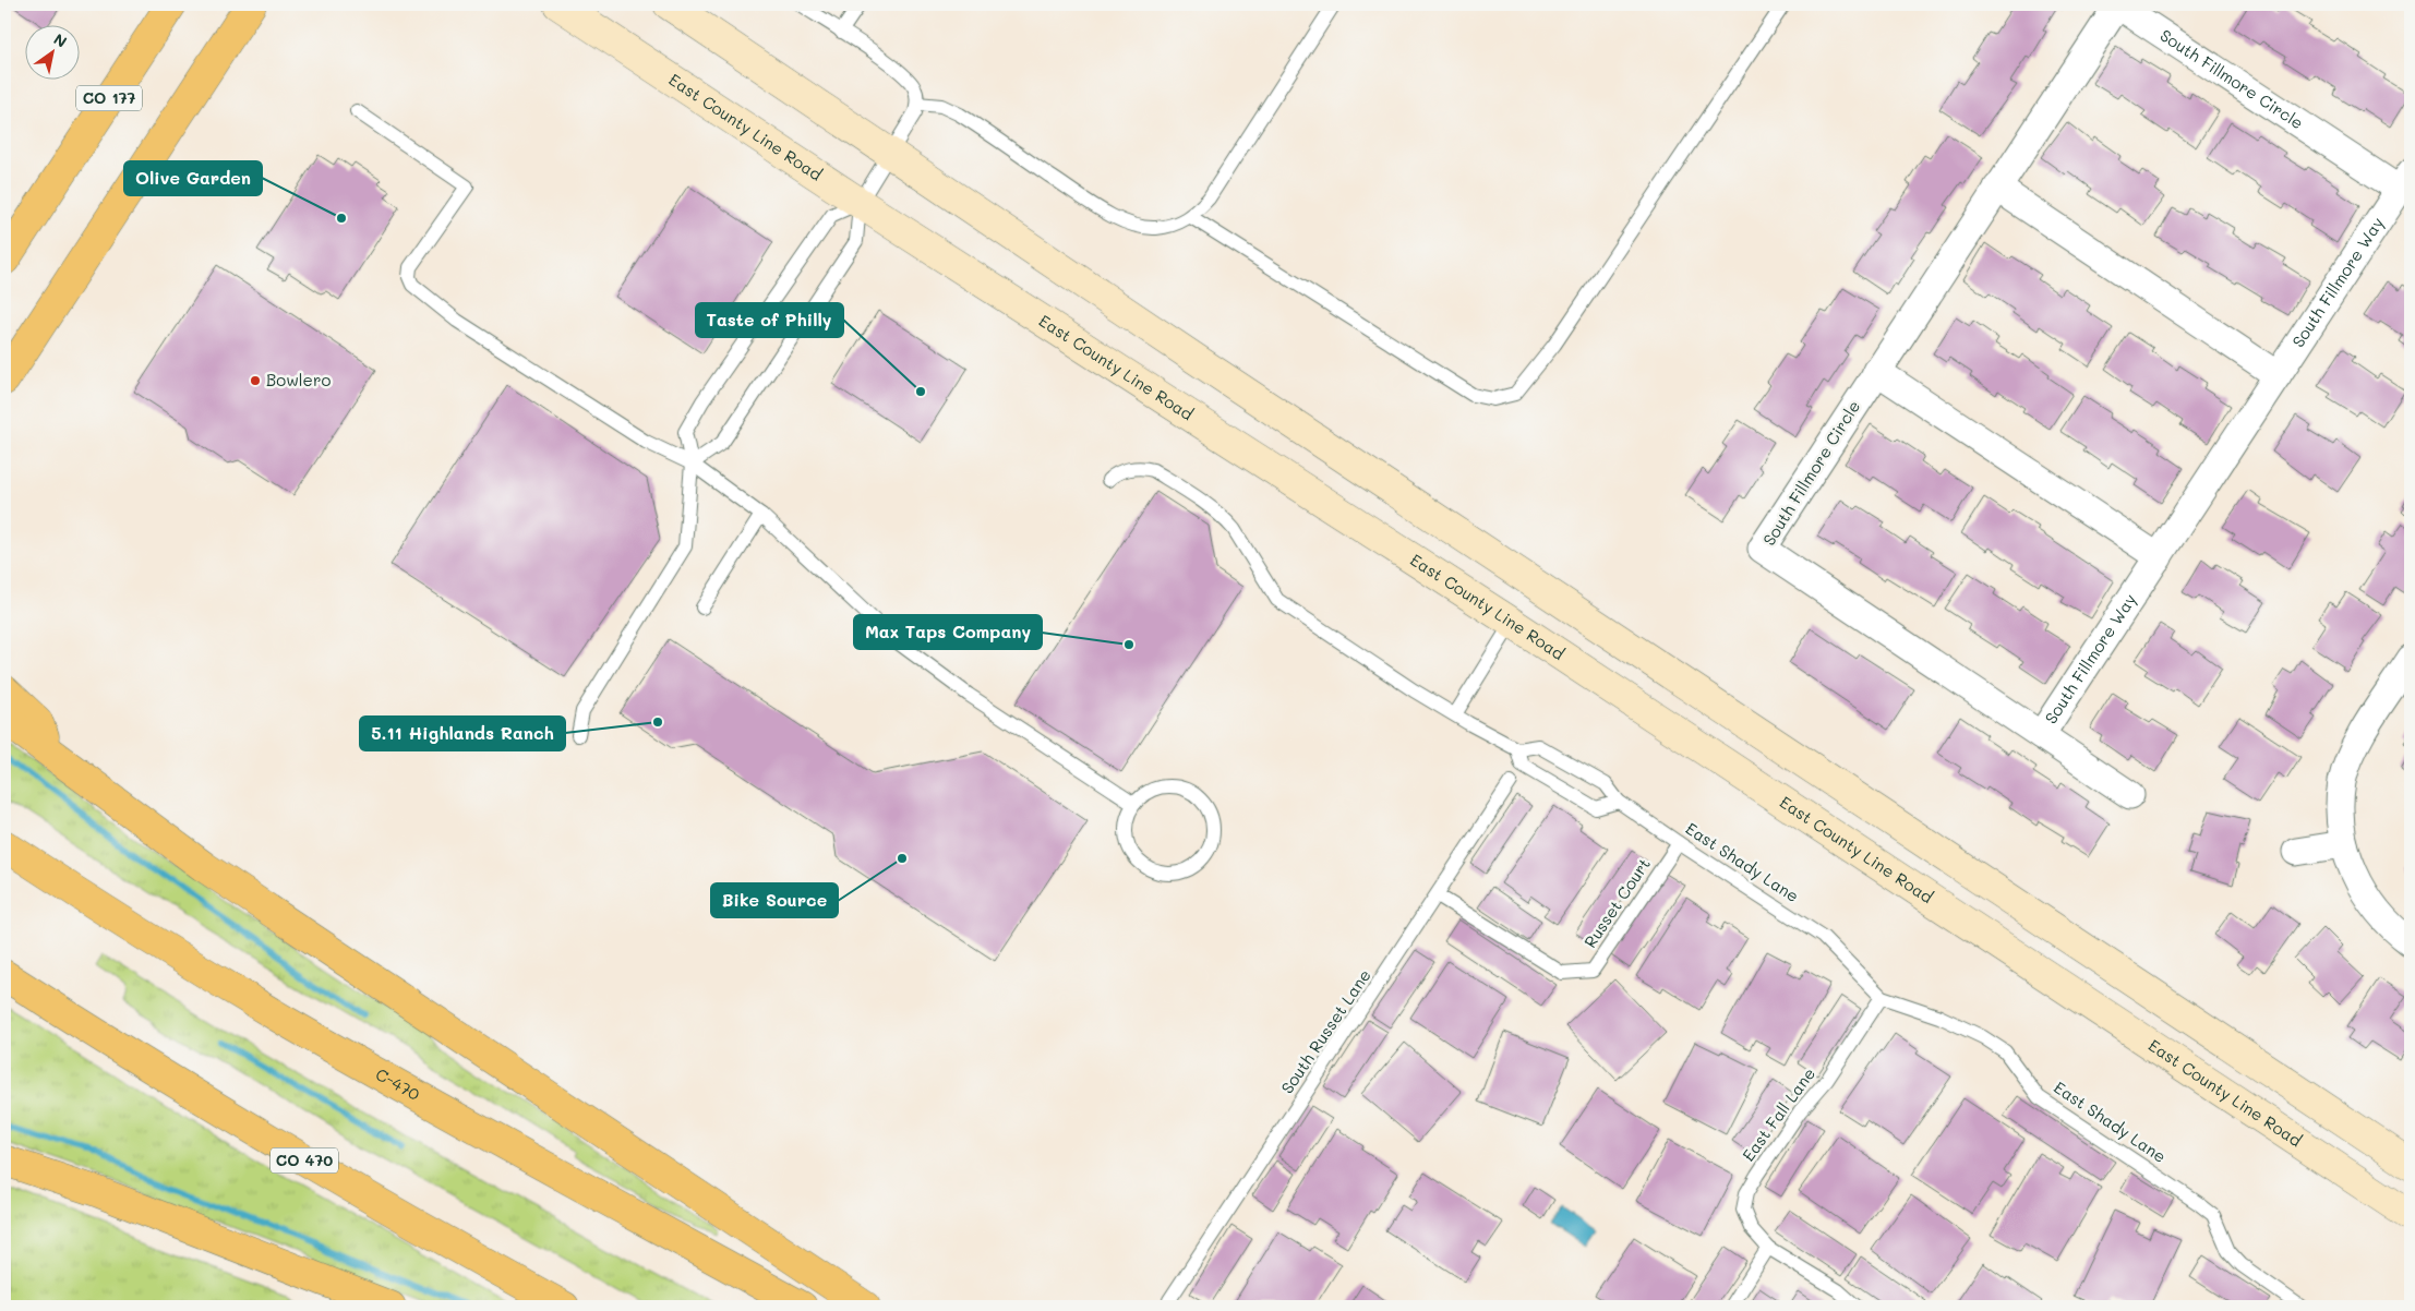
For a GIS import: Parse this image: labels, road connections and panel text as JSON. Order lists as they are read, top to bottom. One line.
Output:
{"streets":{"main road":["CO 177","East County Line Road","C-470","CO 470"],"street":["South Fillmore Circle","South Fillmore Way"],"lane":["East Shady Lane","Russet Court","South Russet Lane","East Fall Lane"]},"crossings":[["South Fillmore Circle","South Fillmore Way"],["East Shady Lane","Russet Court"],["East Shady Lane","East Fall Lane"],["Russet Court","South Russet Lane"]],"places":["Olive Garden","Bowlero","Taste of Philly","Max Taps Company","5.11 Highlands Ranch","Bike Source"],"north":"top right"}
